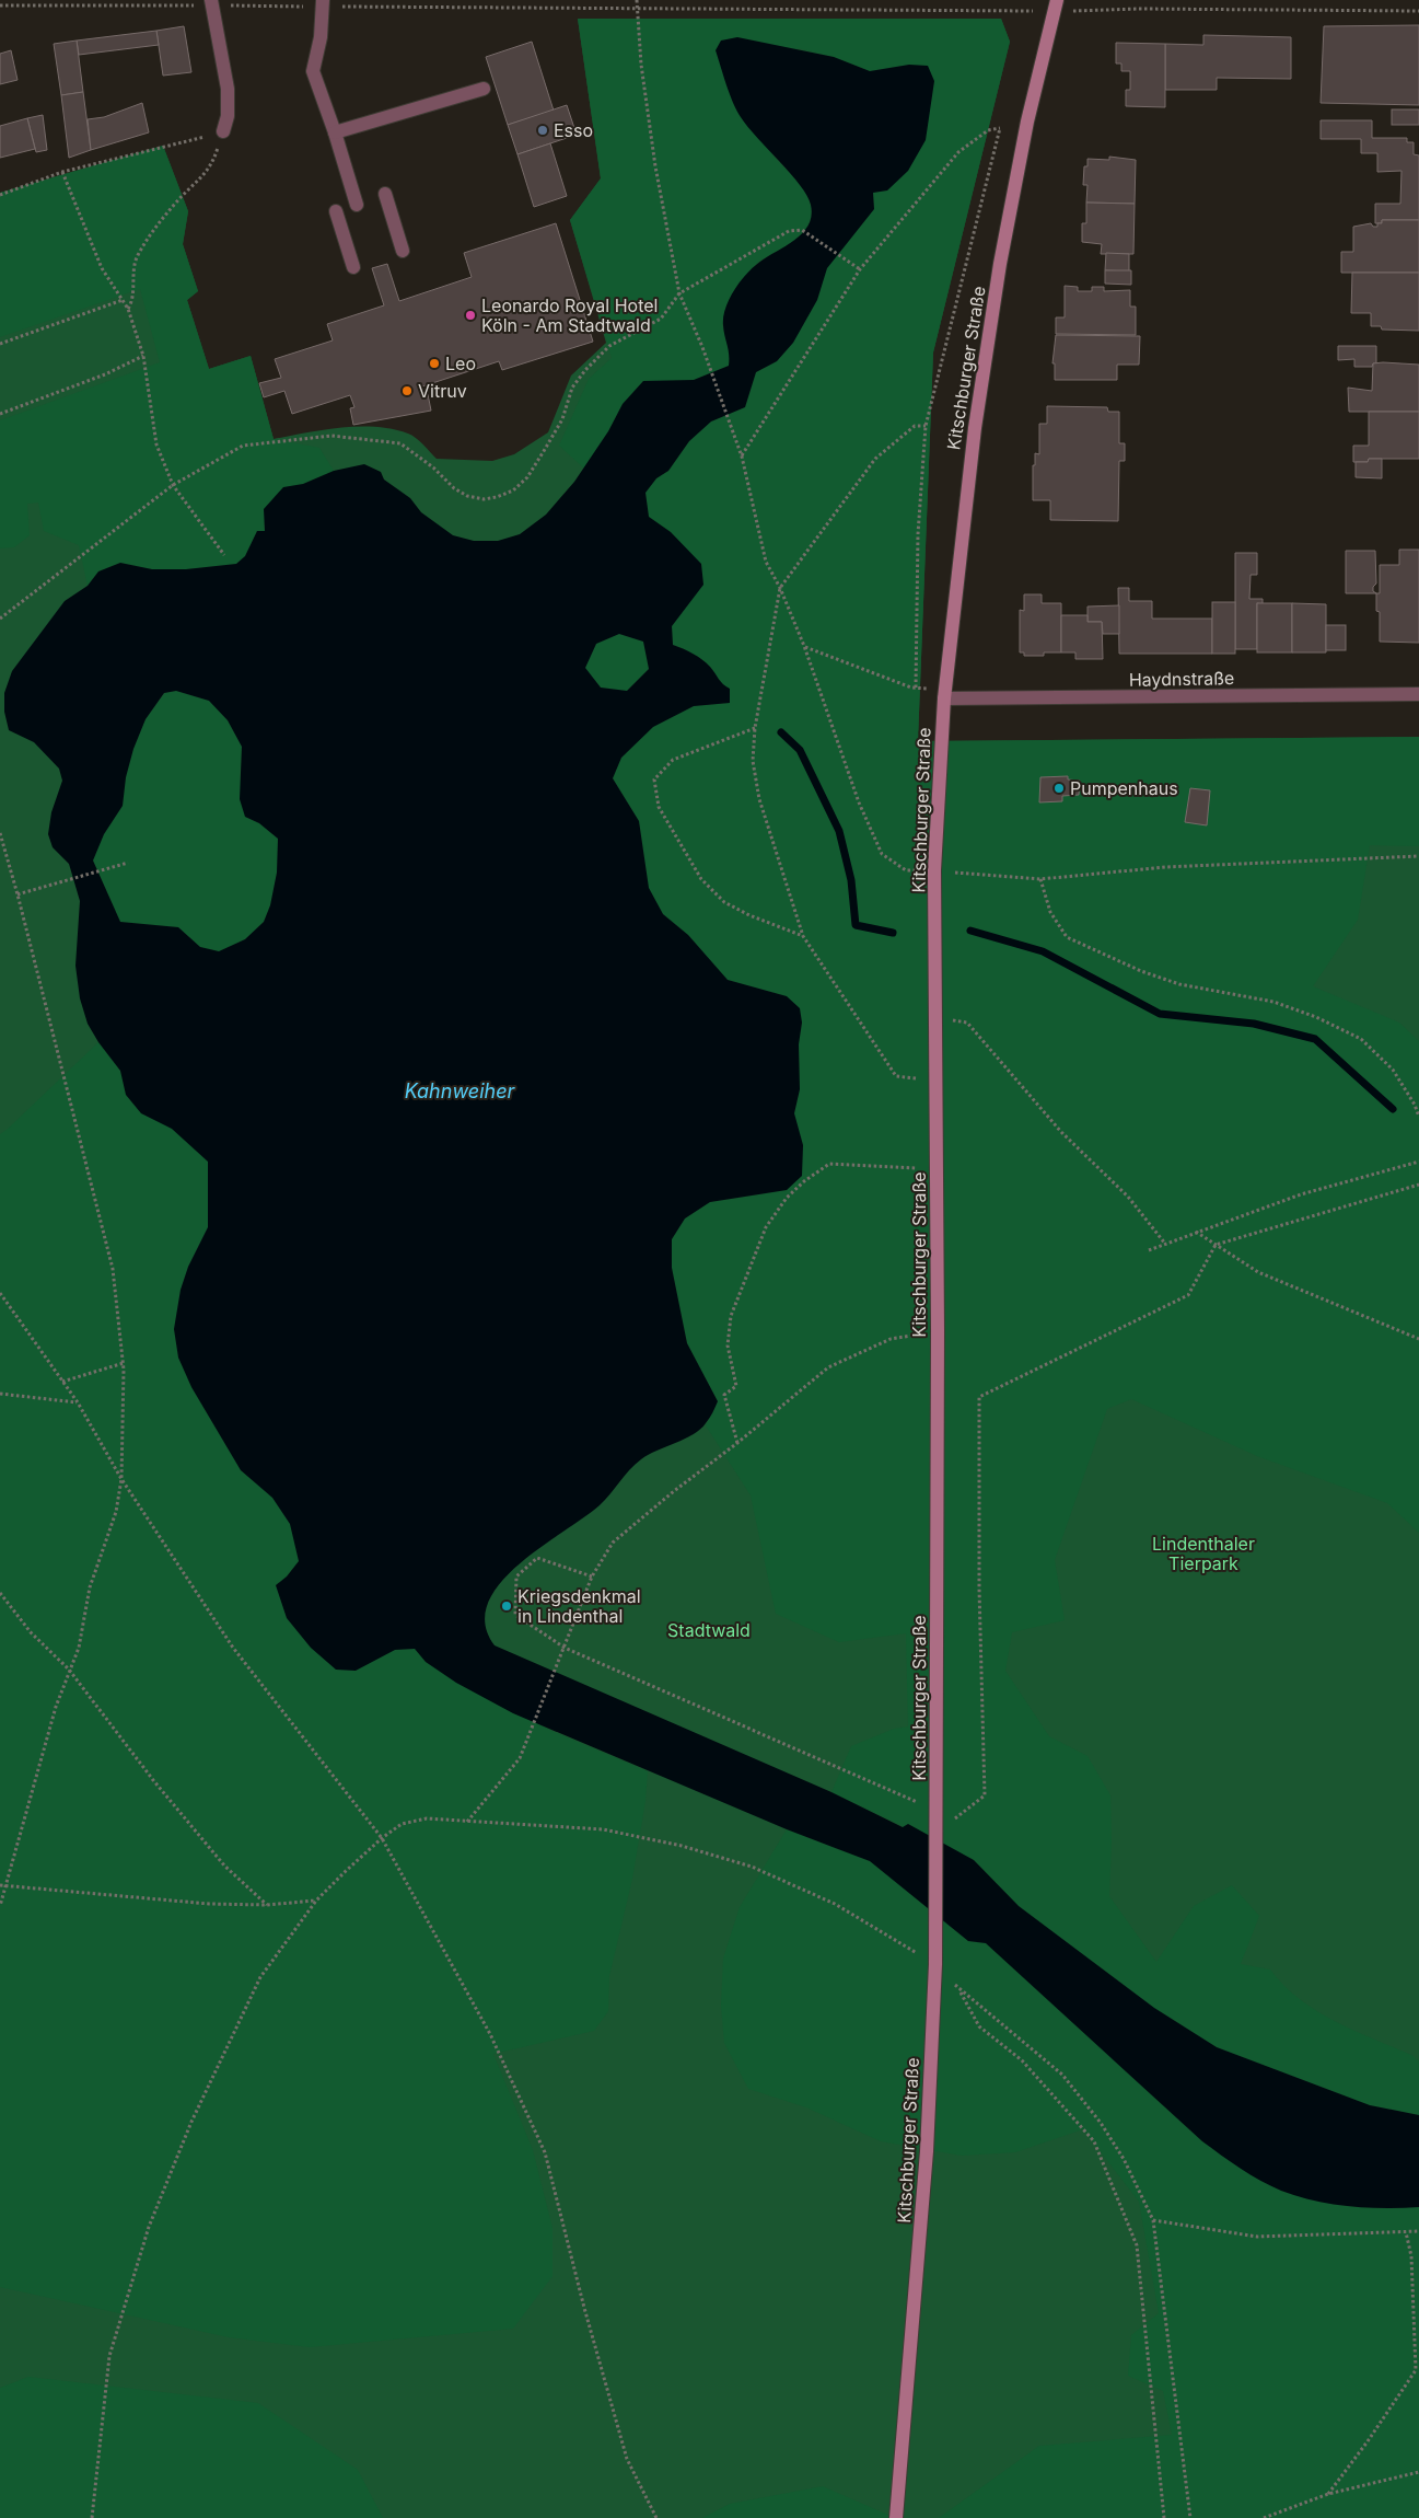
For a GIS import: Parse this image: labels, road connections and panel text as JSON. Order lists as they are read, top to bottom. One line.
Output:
{"streets":{"street":["Kitschburger Straße","Haydnstraße"]},"crossings":[["Kitschburger Straße","Haydnstraße"]],"water":["Kahnweiher"],"parks":["Lindenthaler Tierpark","Stadtwald"],"places":["Esso","Leonardo Royal Hotel Köln - Am Stadtwald","Leo","Vitruv","Pumpenhaus","Kriegsdenkmal in Lindenthal"]}
